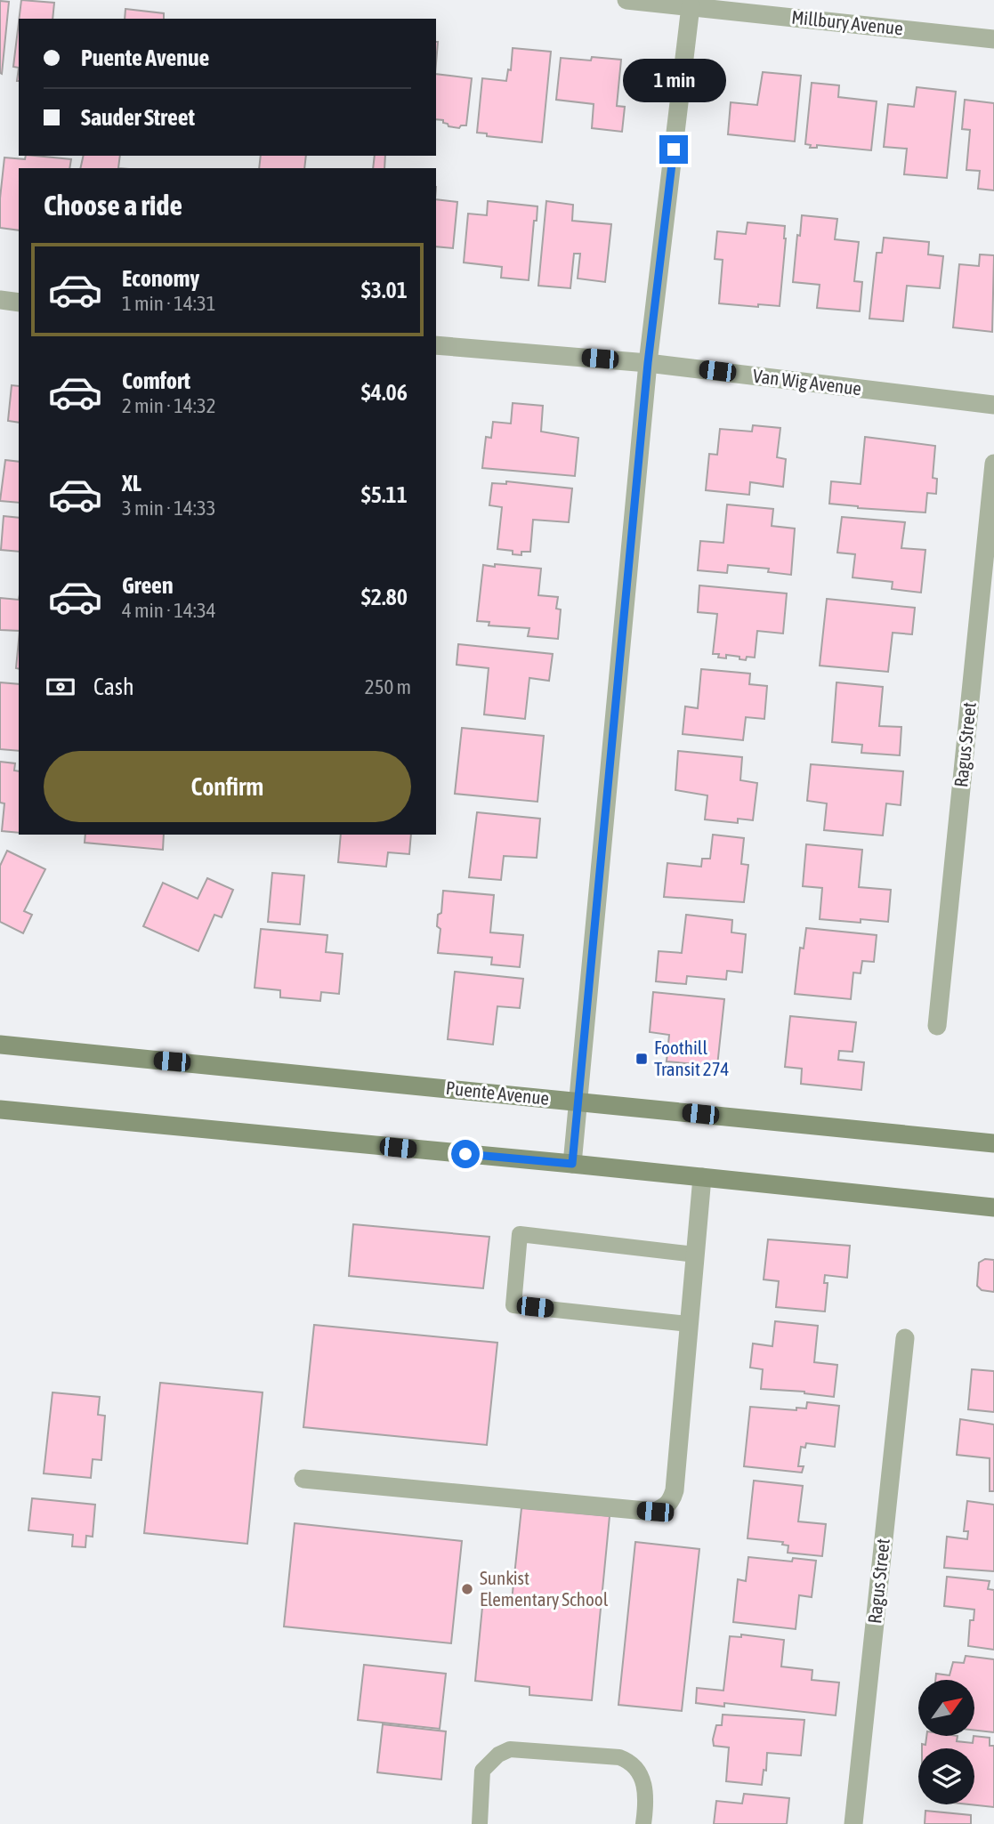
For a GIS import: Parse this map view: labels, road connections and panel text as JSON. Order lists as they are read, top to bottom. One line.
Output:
{"streets":{"main road":["Puente Avenue"],"street":["Millbury Avenue","Van Wig Avenue","Ragus Street"]},"places":{"transit":["Foothill Transit 274"],"other":["Sunkist Elementary School"]},"north":"top right","page":{"banner":["Puente Avenue","Sauder Street"],"bubble":"1 min","heading":"Choose a ride","list":[{"name":"Economy","note":"1 min · 14:31","value":"$3.01"},{"name":"Comfort","note":"2 min · 14:32","value":"$4.06"},{"name":"XL","note":"3 min · 14:33","value":"$5.11"},{"name":"Green","note":"4 min · 14:34","value":"$2.80"}],"pay":["Cash","250 m"],"buttons":"Confirm"}}
